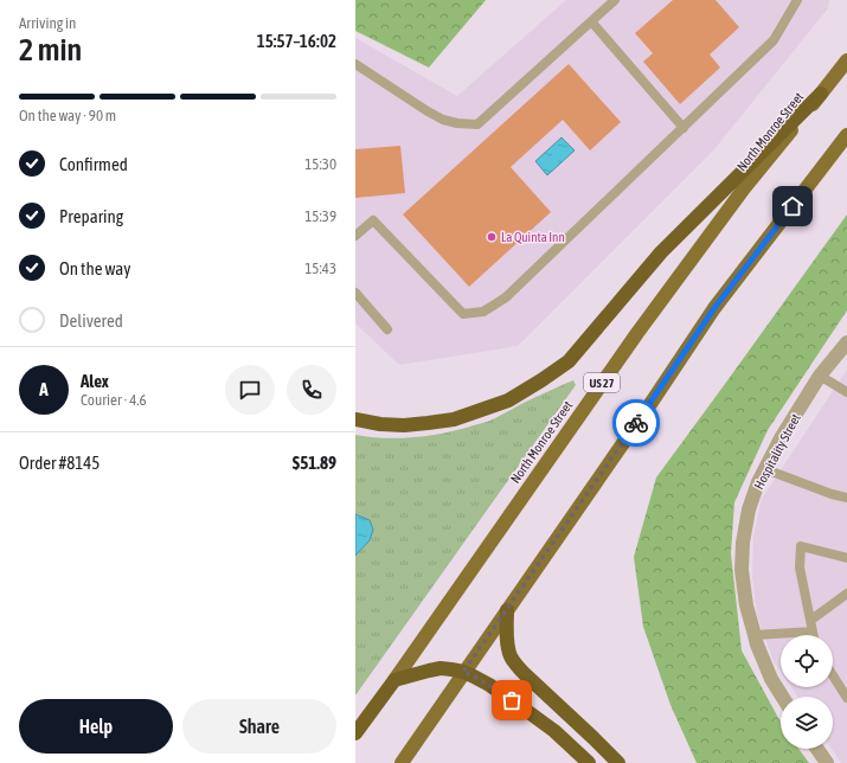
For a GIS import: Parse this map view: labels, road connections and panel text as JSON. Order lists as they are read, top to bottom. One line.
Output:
{"streets":{"highway":["North Monroe Street","US 27"],"street":["Hospitality Street"]},"places":["La Quinta Inn"],"page":{"heading":["2 min","Arriving in","15:57–16:02"],"panel":["Alex","Courier · 4.6","Order #8145","$51.89"],"bar":"On the way · 90 m","list":[["Confirmed","15:30"],["Preparing","15:39"],["On the way","15:43"],"Delivered"],"round":"A","buttons":["Help","Share"]}}
